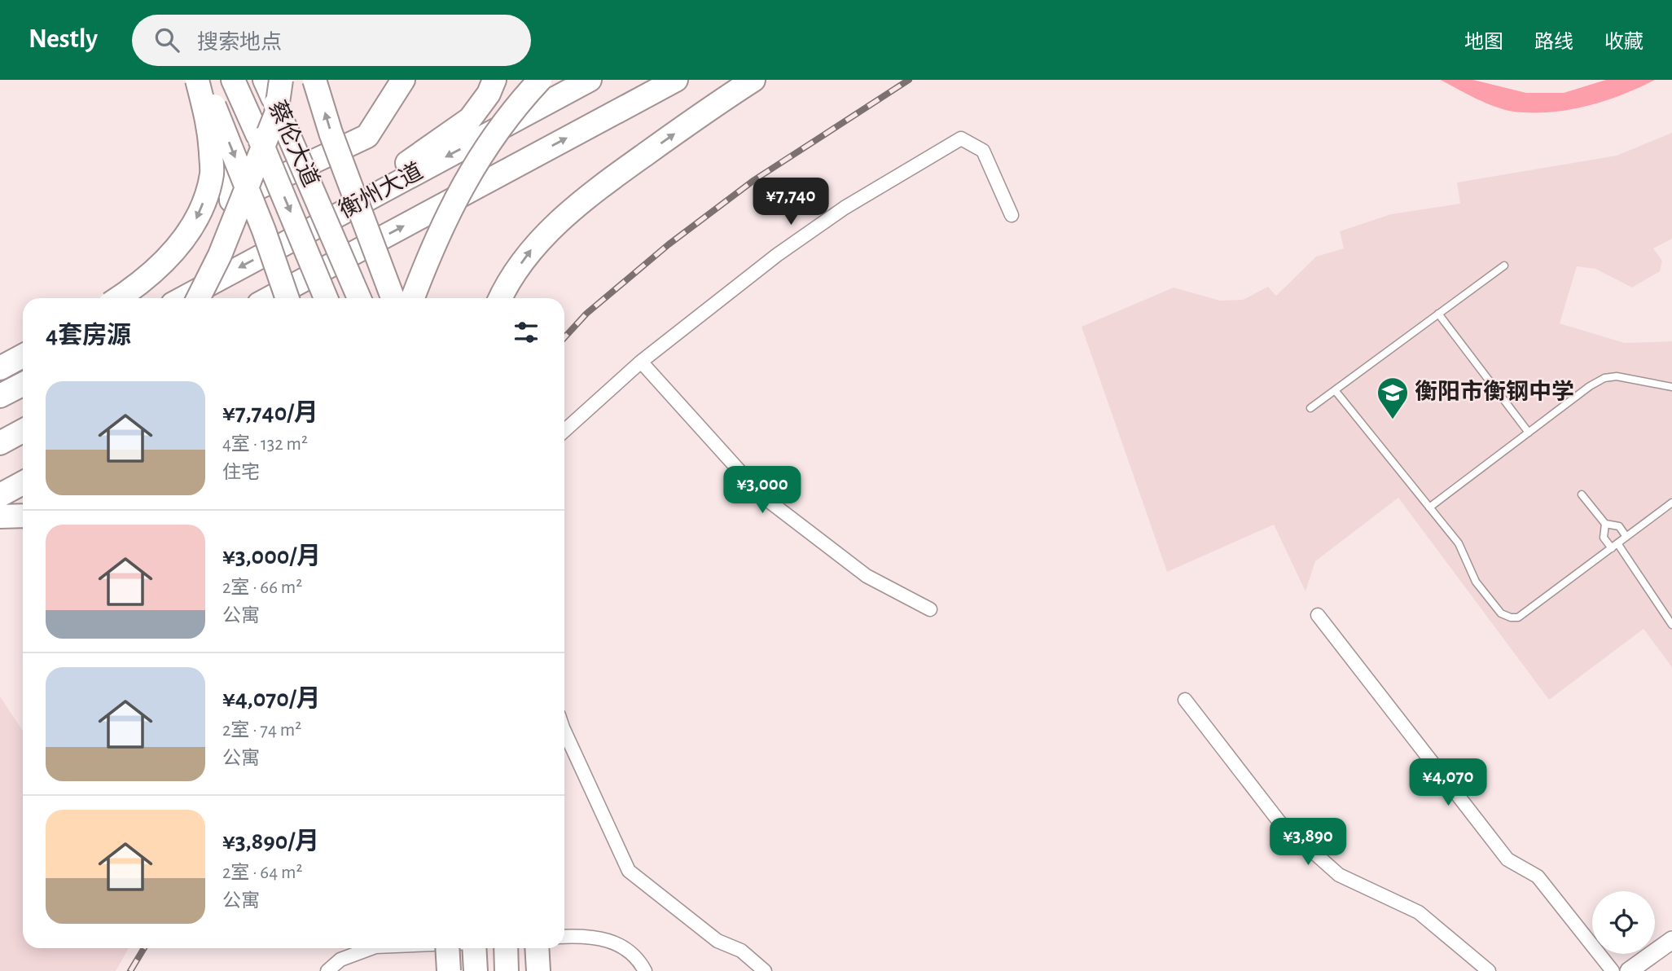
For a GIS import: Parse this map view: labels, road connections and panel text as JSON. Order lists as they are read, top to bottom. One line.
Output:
{"streets":{"highway":["蔡伦大道","衡州大道"]},"places":{"school or university":["衡阳市衡钢中学"]},"page":{"header":"Nestly","search":"搜索地点","nav":["地图","路线","收藏"],"price":["¥7,740","¥3,000","¥4,070","¥3,890"],"heading":"4套房源","list":[{"name":"¥7,740/月","note":"4室 · 132 m² · 住宅"},{"name":"¥3,000/月","note":"2室 · 66 m² · 公寓"},{"name":"¥4,070/月","note":"2室 · 74 m² · 公寓"},{"name":"¥3,890/月","note":"2室 · 64 m² · 公寓"}]}}
